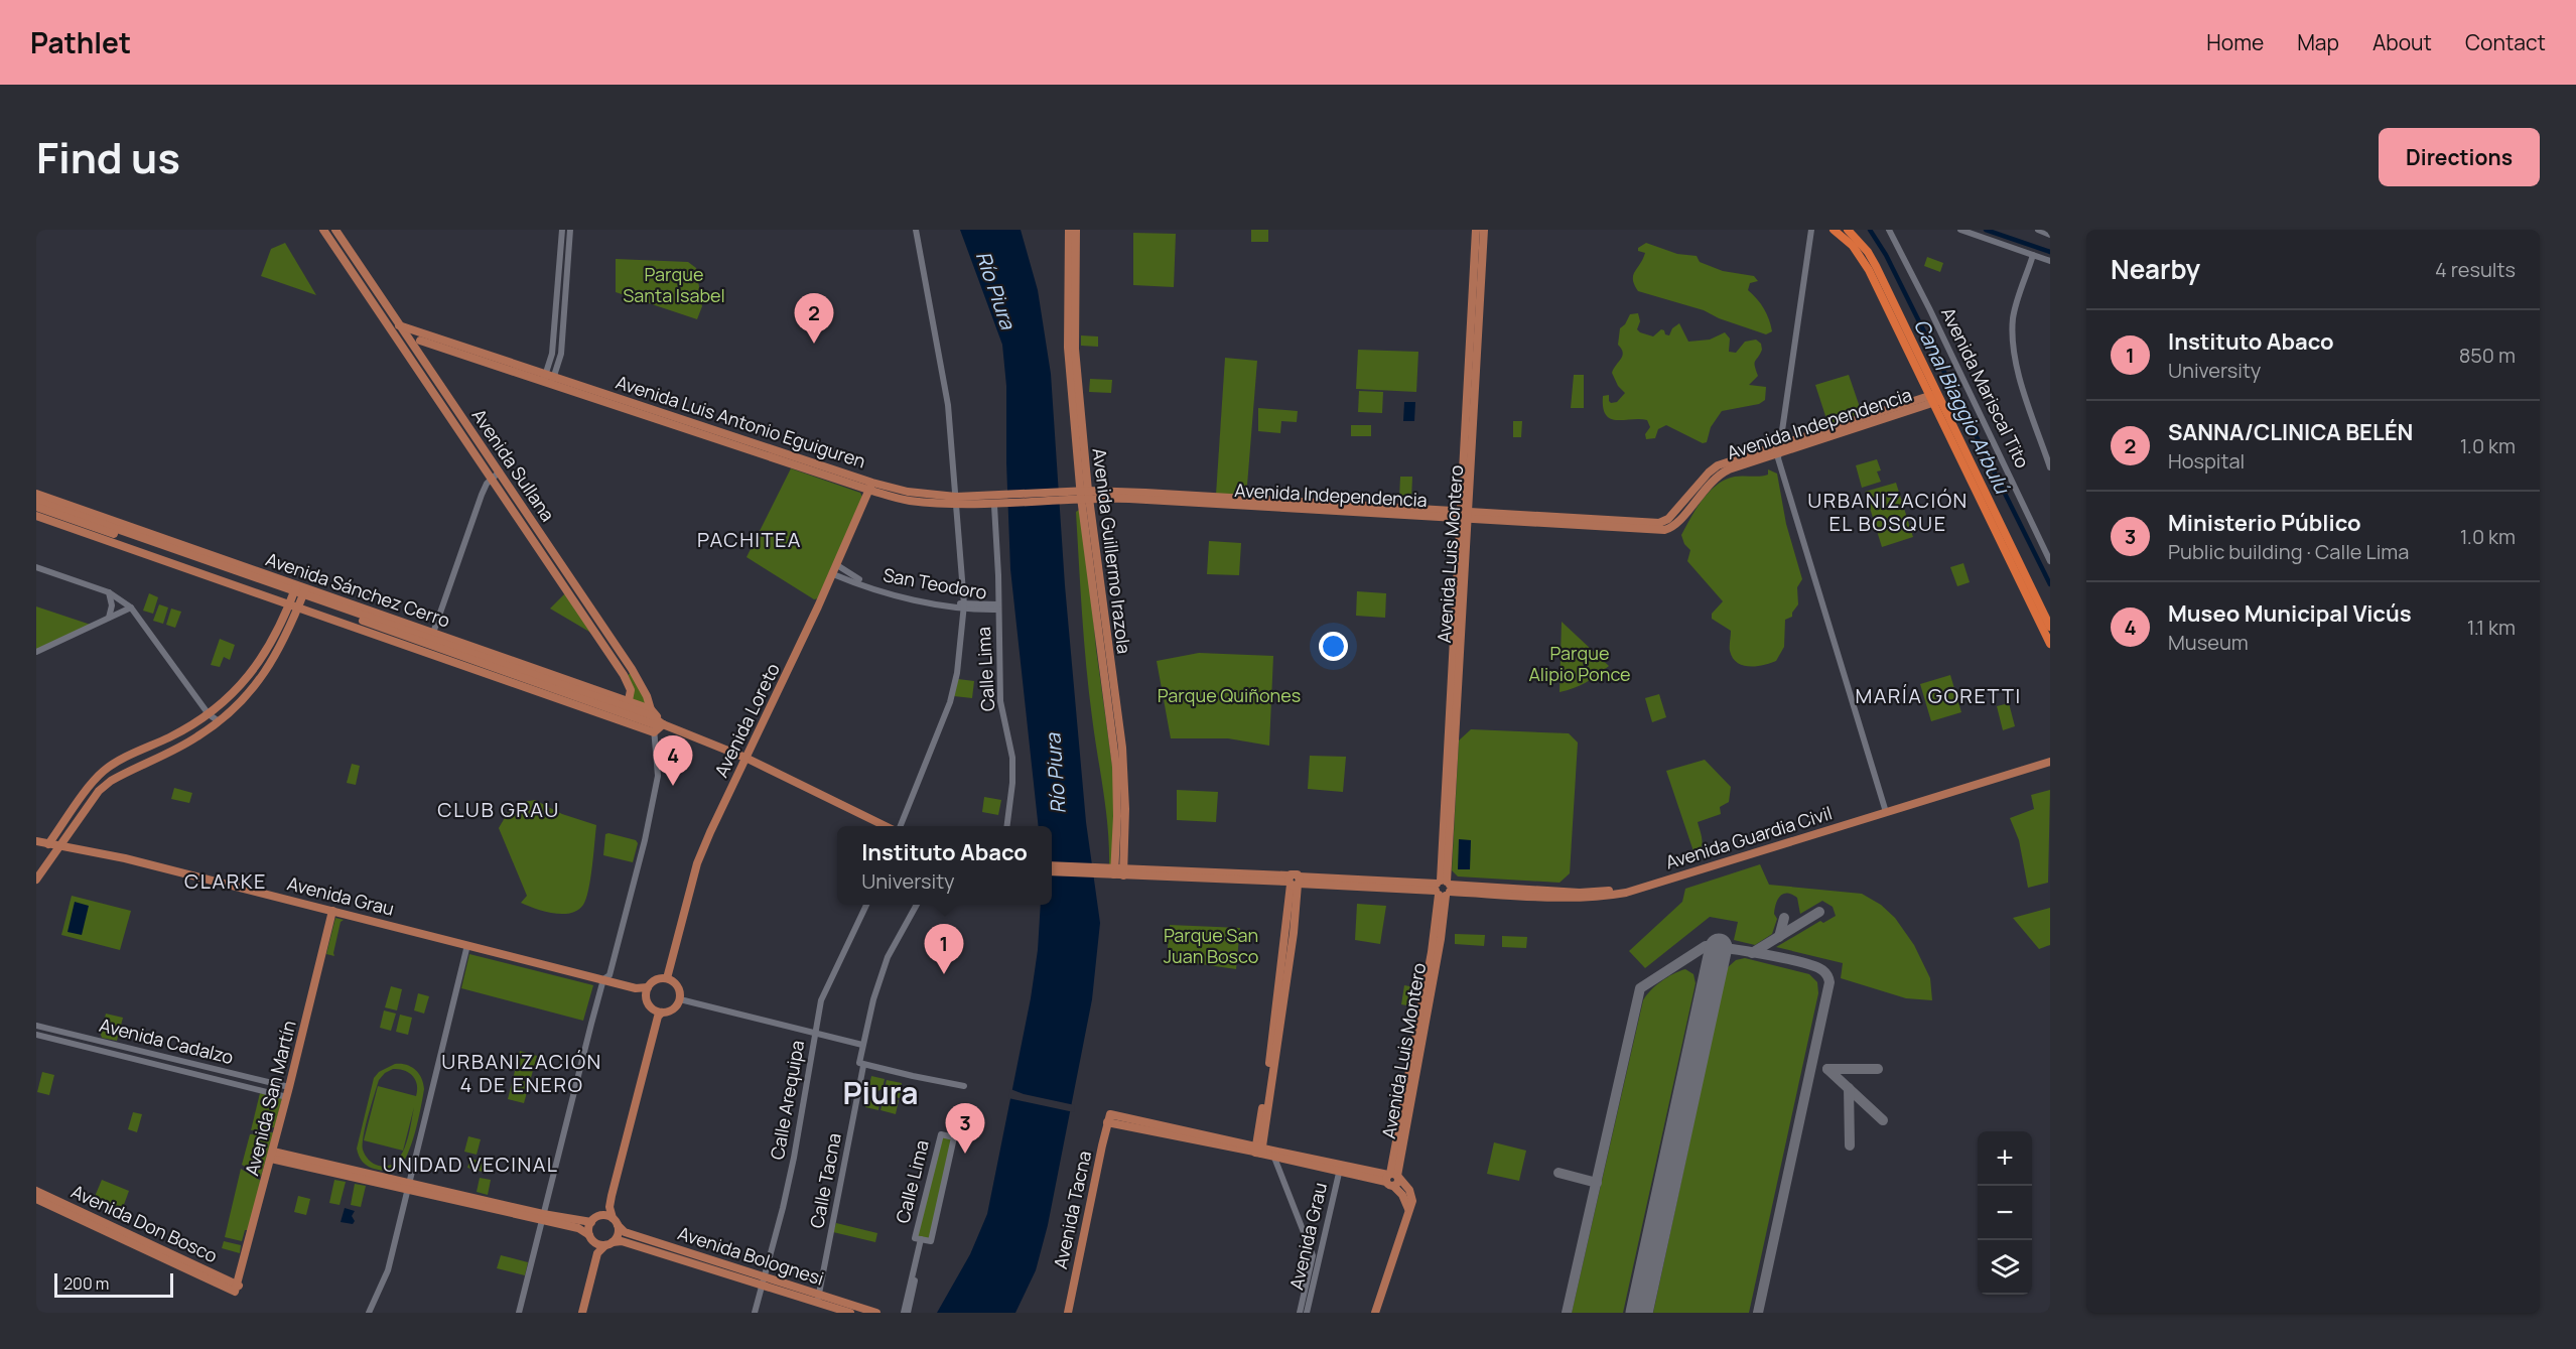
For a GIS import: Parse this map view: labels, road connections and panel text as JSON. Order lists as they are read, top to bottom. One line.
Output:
{"streets":{"main road":["Avenida Luis Antonio Eguiguren","Avenida Independencia","Avenida Sullana","Avenida Guillermo Irazola","Avenida Luis Montero","Avenida Sánchez Cerro","Avenida Loreto","Avenida Guardia Civil","Avenida Grau","Avenida San Martín","Avenida Tacna","Avenida Don Bosco","Avenida Bolognesi"],"street":["Avenida Mariscal Tito","San Teodoro","Calle Lima","Avenida Cadalzo","Calle Arequipa","Calle Tacna"]},"crossings":[["Avenida Luis Antonio Eguiguren","Avenida Independencia"],["Avenida Luis Antonio Eguiguren","Avenida Sullana"],["Avenida Luis Antonio Eguiguren","Avenida Guillermo Irazola"],["Avenida Luis Antonio Eguiguren","Calle Lima"],["Avenida Luis Antonio Eguiguren","Avenida Loreto"],["Avenida Independencia","Avenida Guillermo Irazola"],["Avenida Independencia","Avenida Luis Montero"],["Avenida Sullana","Avenida Sánchez Cerro"],["Avenida Guillermo Irazola","Avenida Guardia Civil"],["Avenida Luis Montero","Avenida Guardia Civil"],["San Teodoro","Calle Lima"],["San Teodoro","Avenida Loreto"],["Avenida Sánchez Cerro","Avenida Loreto"],["Avenida Loreto","Avenida Grau"],["Avenida Grau","Avenida San Martín"],["Avenida Cadalzo","Avenida San Martín"],["Avenida San Martín","Avenida Don Bosco"],["Calle Arequipa","Avenida Bolognesi"],["Calle Tacna","Avenida Bolognesi"]],"districts":["URBANIZACIÓN EL BOSQUE","PACHITEA","MARÍA GORETTI","CLUB GRAU","CLARKE","URBANIZACIÓN 4 DE ENERO","Piura","UNIDAD VECINAL"],"water":["Río Piura","Canal Biaggio Arbulú"],"parks":["Parque Santa Isabel","Parque Alipio Ponce","Parque Quiñones","Parque San Juan Bosco"],"scale_bar":"200 m","page":{"header":"Pathlet","nav":["Home","Map","About","Contact"],"title":"Find us","buttons":"Directions","heading":["Nearby","4 results"],"pins":["2","4","1","3"],"list":[{"mark":"1","name":"Instituto Abaco","note":"University","value":"850 m"},{"mark":"2","name":"SANNA/CLINICA BELÉN","note":"Hospital","value":"1.0 km"},{"mark":"3","name":"Ministerio Público","note":"Public building · Calle Lima","value":"1.0 km"},{"mark":"4","name":"Museo Municipal Vicús","note":"Museum","value":"1.1 km"}],"popup":["Instituto Abaco","University"],"map_buttons":["+","−"],"scale":"200 m"}}
